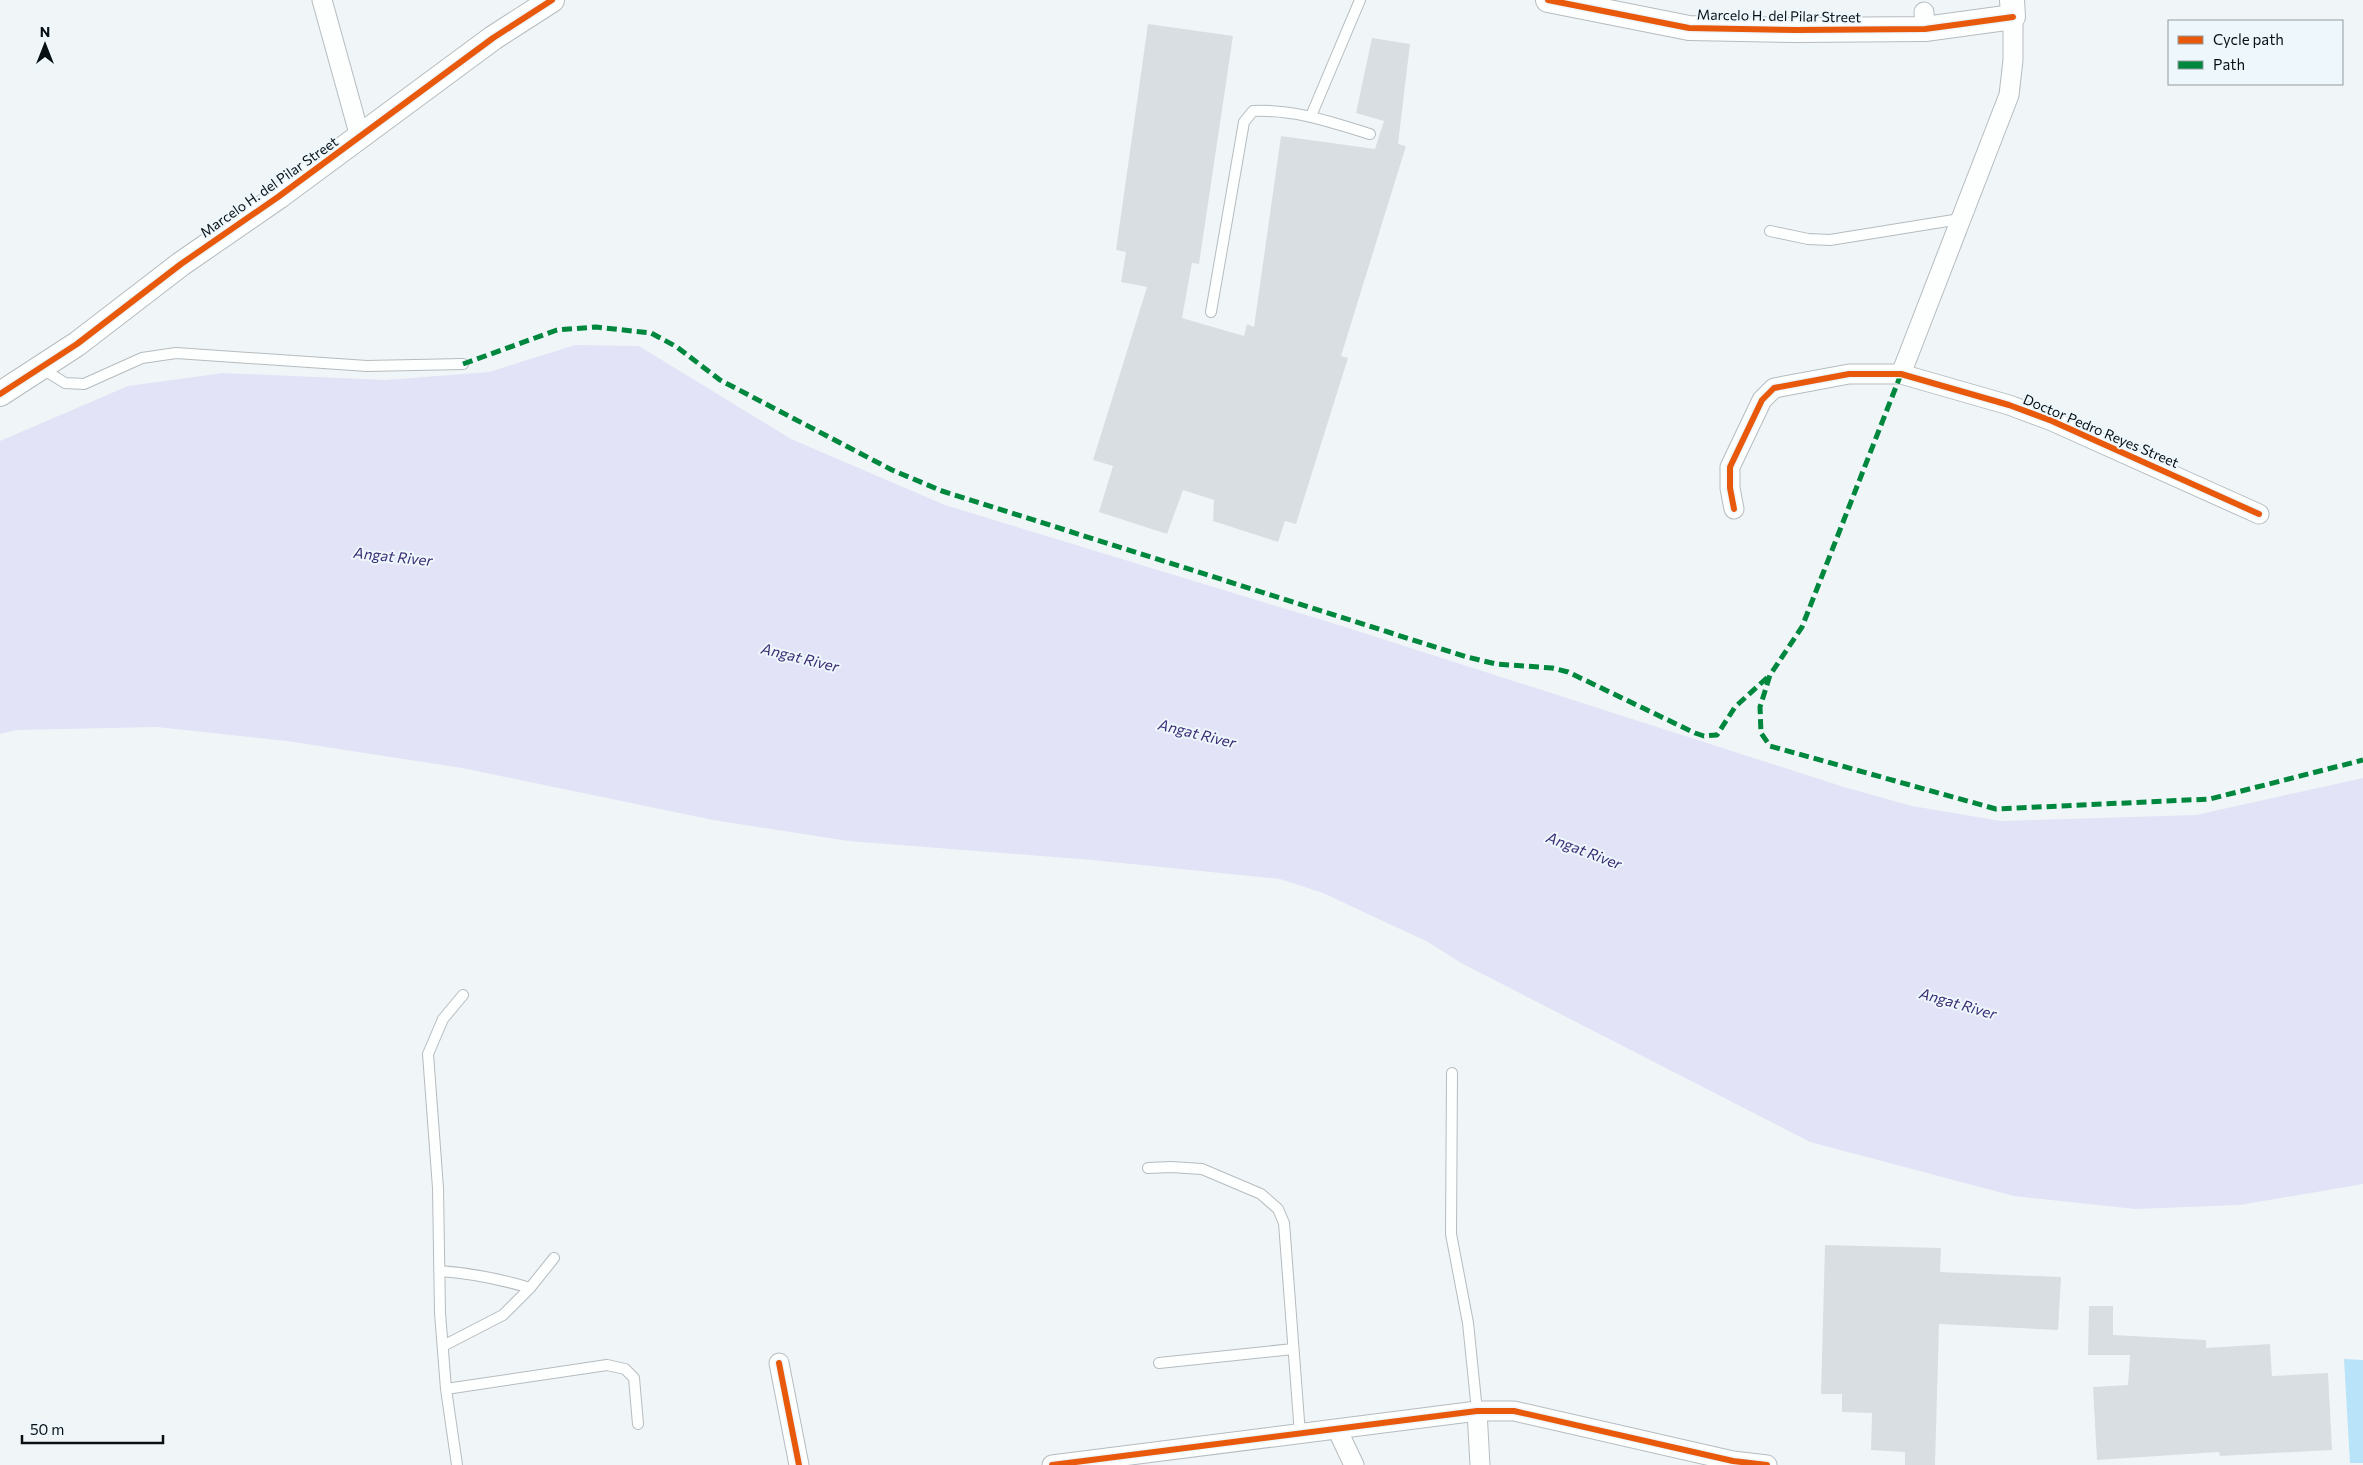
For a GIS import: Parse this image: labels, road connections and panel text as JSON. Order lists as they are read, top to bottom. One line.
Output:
{"streets":{"street":["Marcelo H. del Pilar Street","Doctor Pedro Reyes Street"]},"water":["Angat River"],"legend":["Cycle path","Path"],"scale_bar":"50 m","north":"top"}
